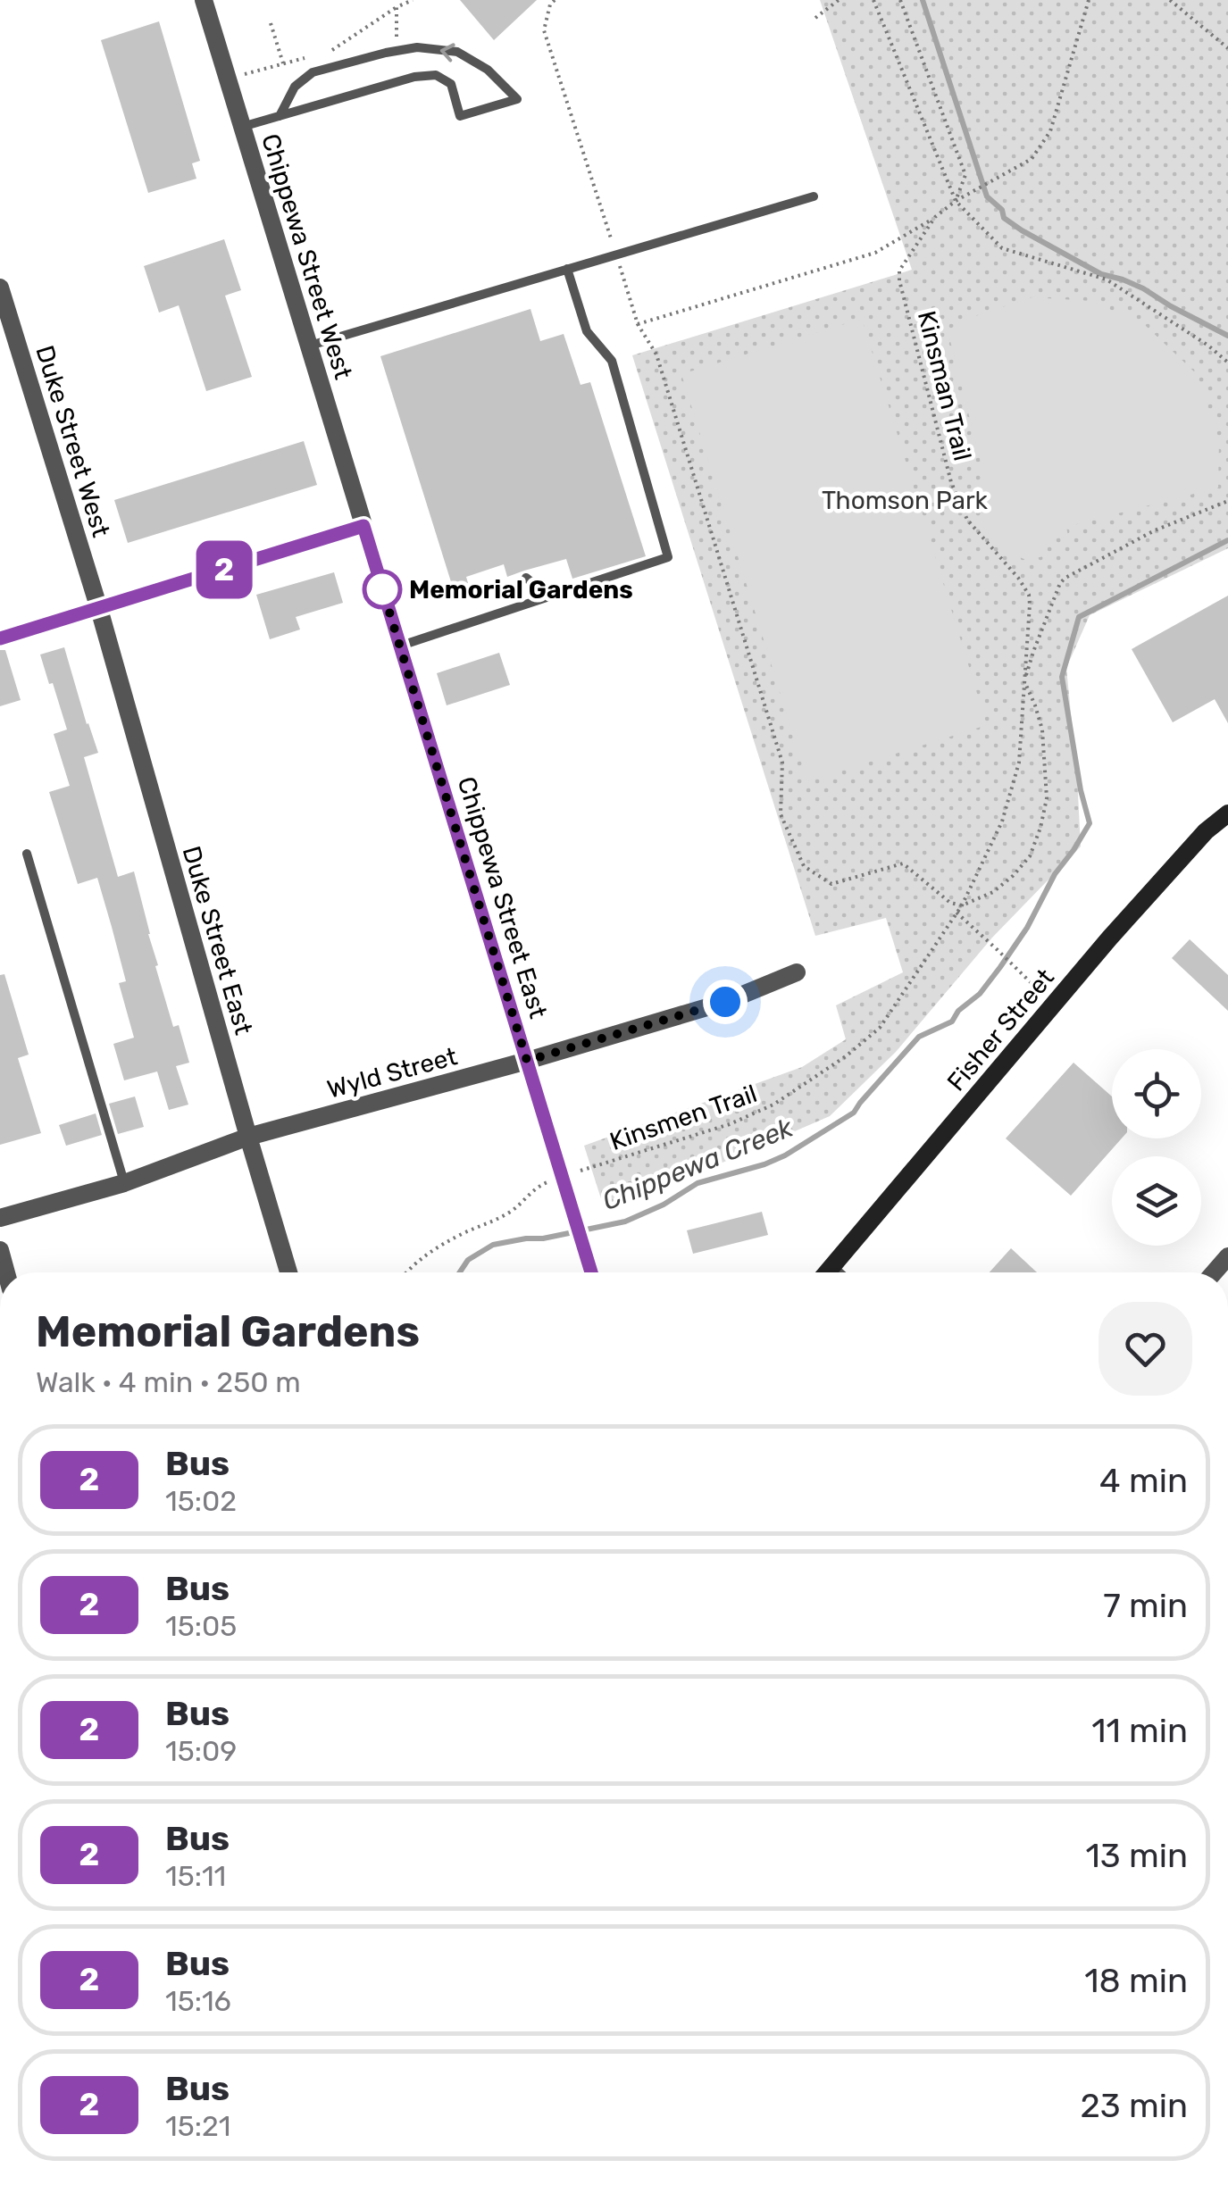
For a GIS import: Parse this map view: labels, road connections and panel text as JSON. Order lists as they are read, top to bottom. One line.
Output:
{"streets":{"main road":["Fisher Street"],"street":["Chippewa Street West","Duke Street West","Chippewa Street East","Duke Street East","Wyld Street"],"path":["Kinsman Trail","Kinsmen Trail"]},"crossings":[["Chippewa Street West","Chippewa Street East"],["Kinsman Trail","Kinsmen Trail"],["Duke Street West","Duke Street East"],["Chippewa Street East","Wyld Street"],["Chippewa Street East","Kinsmen Trail"],["Duke Street East","Wyld Street"]],"water":["Chippewa Creek"],"parks":["Thomson Park"],"places":["Memorial Gardens"],"lines":["bus line 2"],"page":{"on_map":"2","heading":["Memorial Gardens","Walk · 4 min · 250 m"],"list":[{"mark":"2","name":"Bus","note":"15:02","value":"4 min"},{"mark":"2","name":"Bus","note":"15:05","value":"7 min"},{"mark":"2","name":"Bus","note":"15:09","value":"11 min"},{"mark":"2","name":"Bus","note":"15:11","value":"13 min"},{"mark":"2","name":"Bus","note":"15:16","value":"18 min"},{"mark":"2","name":"Bus","note":"15:21","value":"23 min"}]}}
